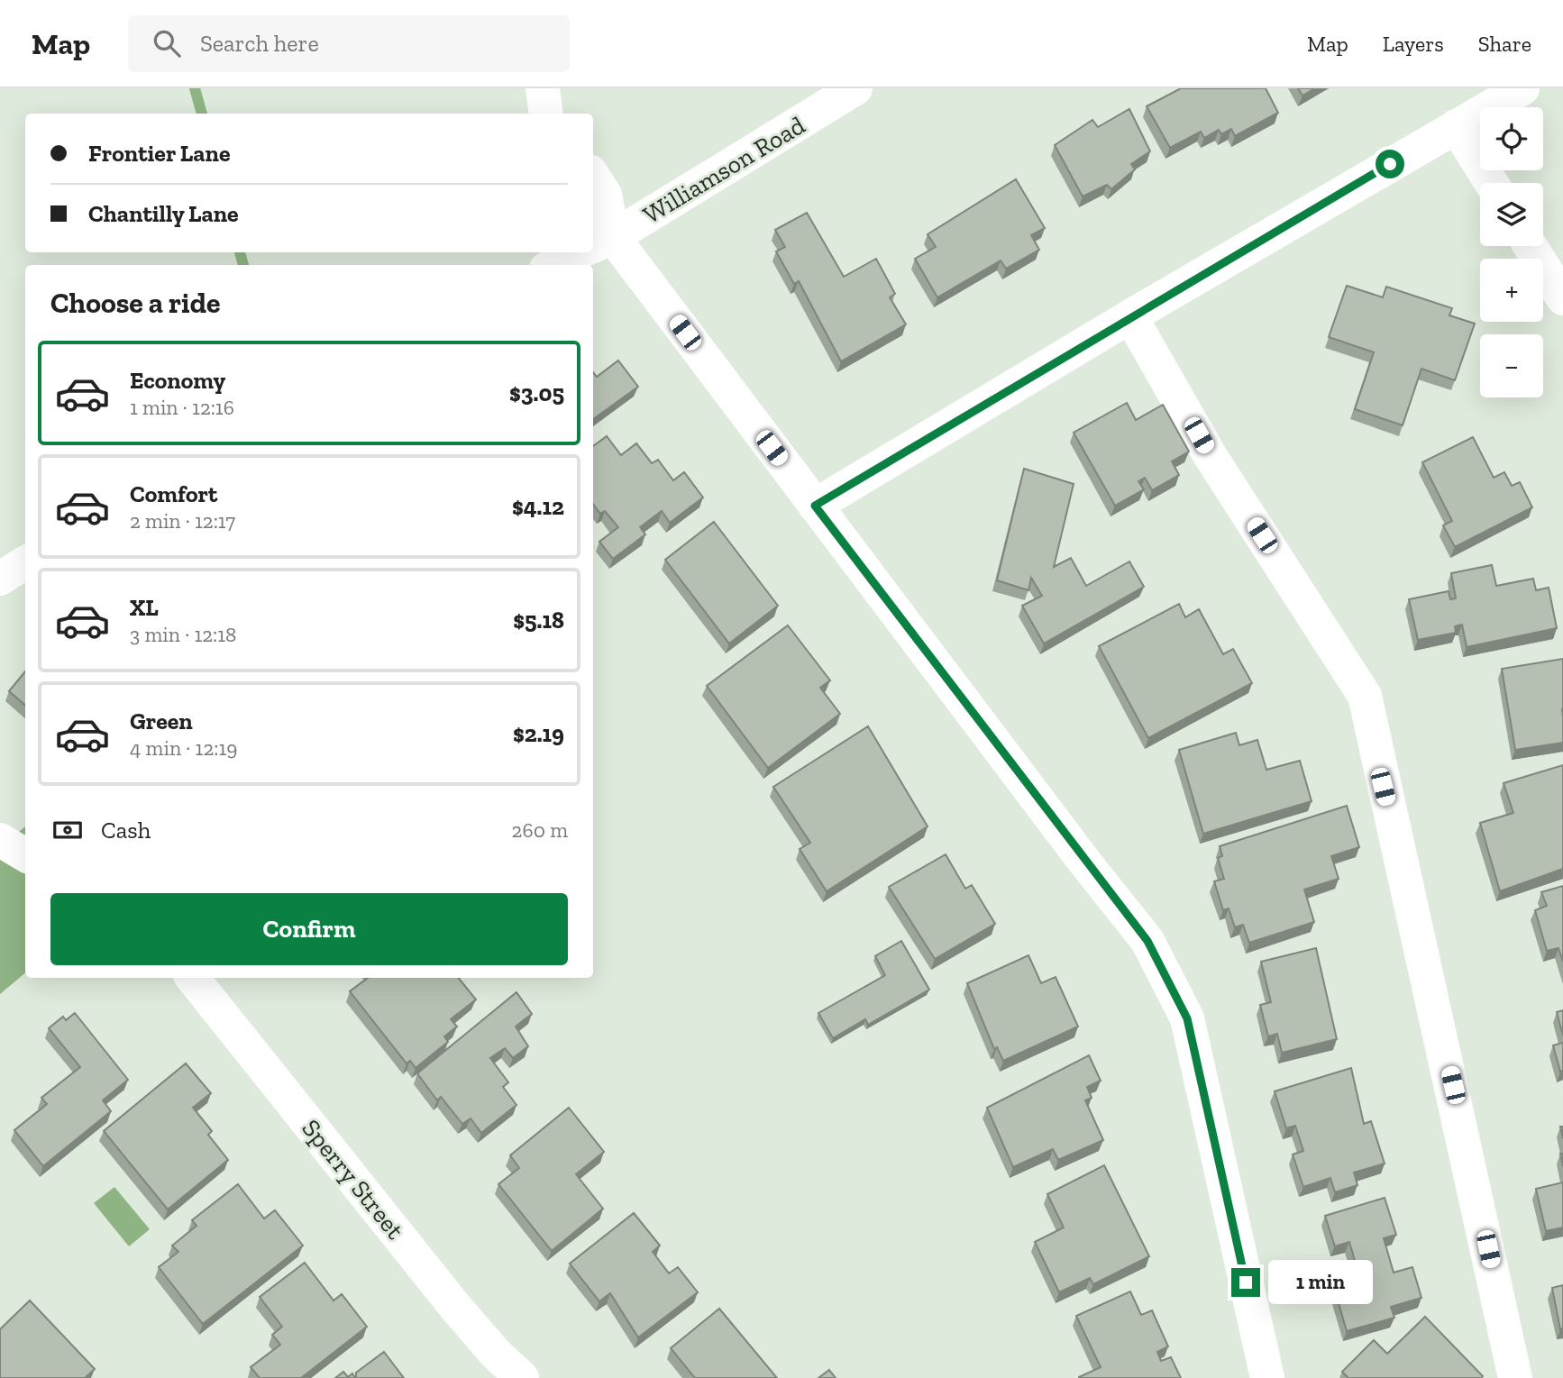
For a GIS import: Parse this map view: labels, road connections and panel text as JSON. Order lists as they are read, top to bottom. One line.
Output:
{"streets":{"street":["Williamson Road","Sperry Street"]},"page":{"header":"Map","search":"Search here","nav":["Map","Layers","Share"],"map_buttons":["+","−"],"banner":["Frontier Lane","Chantilly Lane"],"heading":"Choose a ride","list":[{"name":"Economy","note":"1 min · 12:16","value":"$3.05"},{"name":"Comfort","note":"2 min · 12:17","value":"$4.12"},{"name":"XL","note":"3 min · 12:18","value":"$5.18"},{"name":"Green","note":"4 min · 12:19","value":"$2.19"}],"pay":["Cash","260 m"],"buttons":"Confirm","bubble":"1 min"}}
